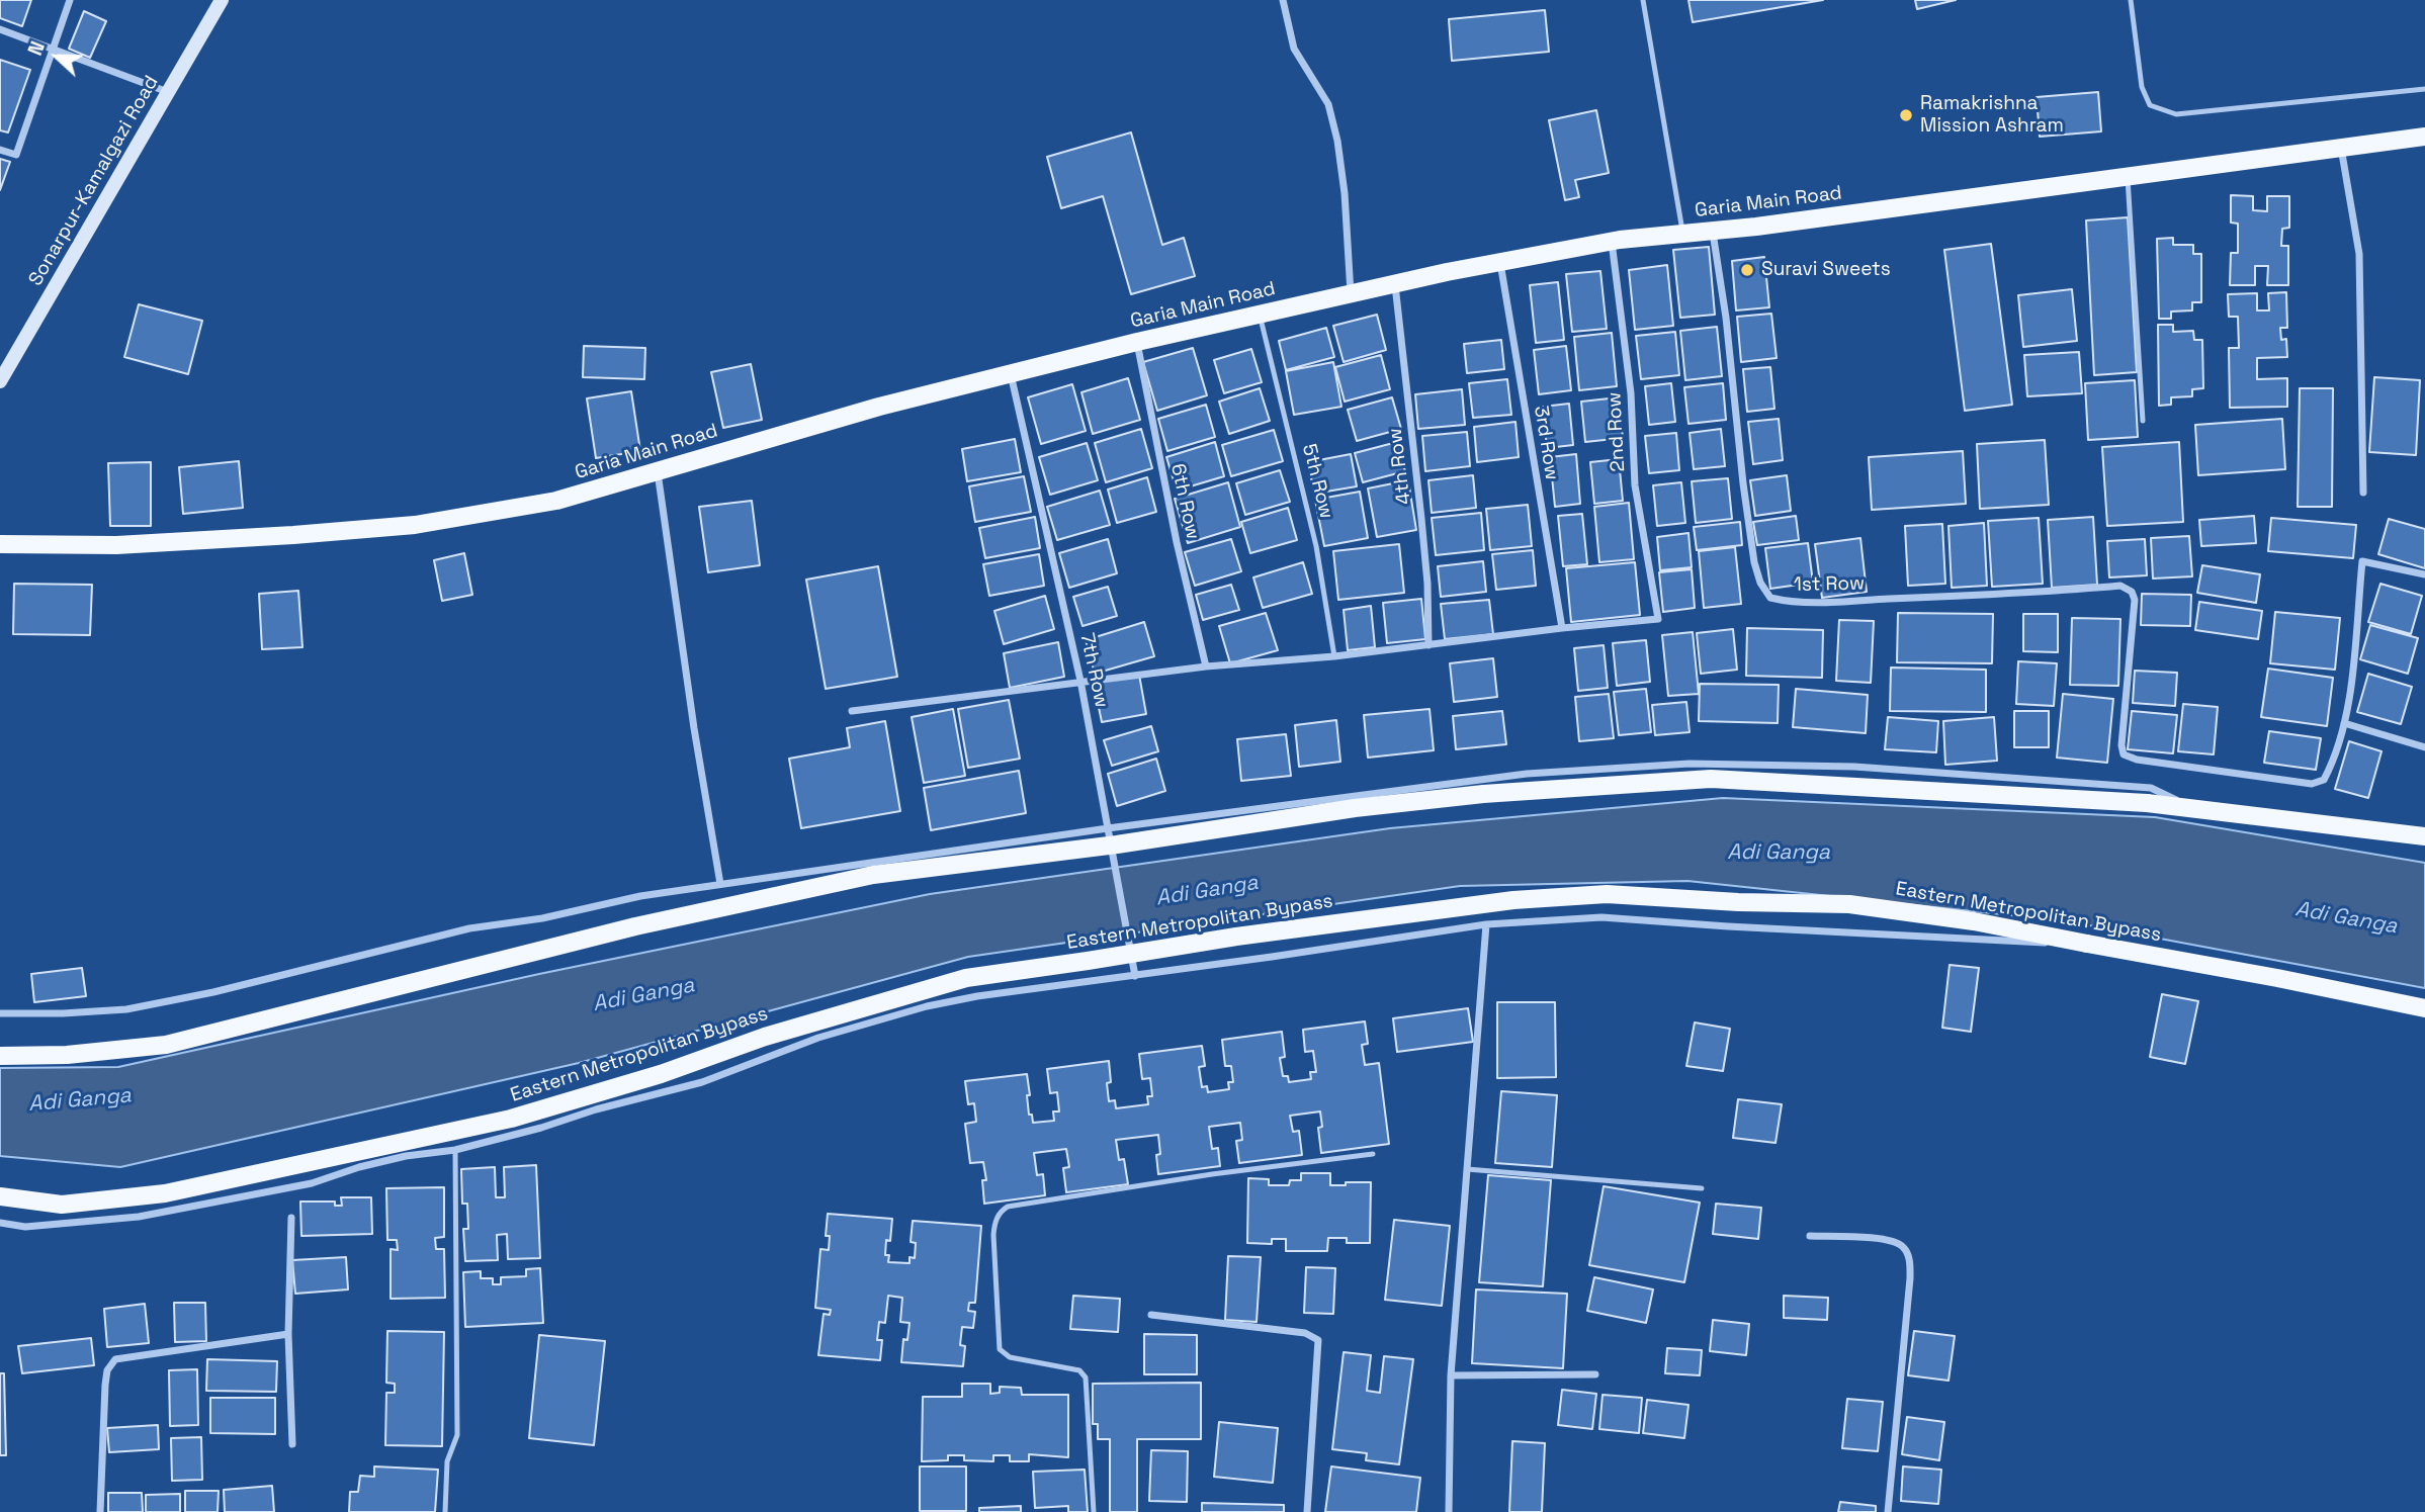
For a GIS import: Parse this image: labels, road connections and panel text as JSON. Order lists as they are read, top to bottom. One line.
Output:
{"streets":{"main road":["Sonarpur-Kamalgazi Road","Garia Main Road","Eastern Metropolitan Bypass"],"street":["2nd Row","3rd Row","4th Row","6th Row","1st Row","7th Row"],"lane":["5th Row"]},"crossings":[["Garia Main Road","2nd Row"],["Garia Main Road","3rd Row"],["Garia Main Road","4th Row"],["Garia Main Road","5th Row"],["Garia Main Road","6th Row"],["Garia Main Road","1st Row"],["Garia Main Road","7th Row"],["2nd Row","3rd Row"]],"water":["Adi Ganga"],"places":["Ramakrishna Mission Ashram","Suravi Sweets"],"north":"left"}
